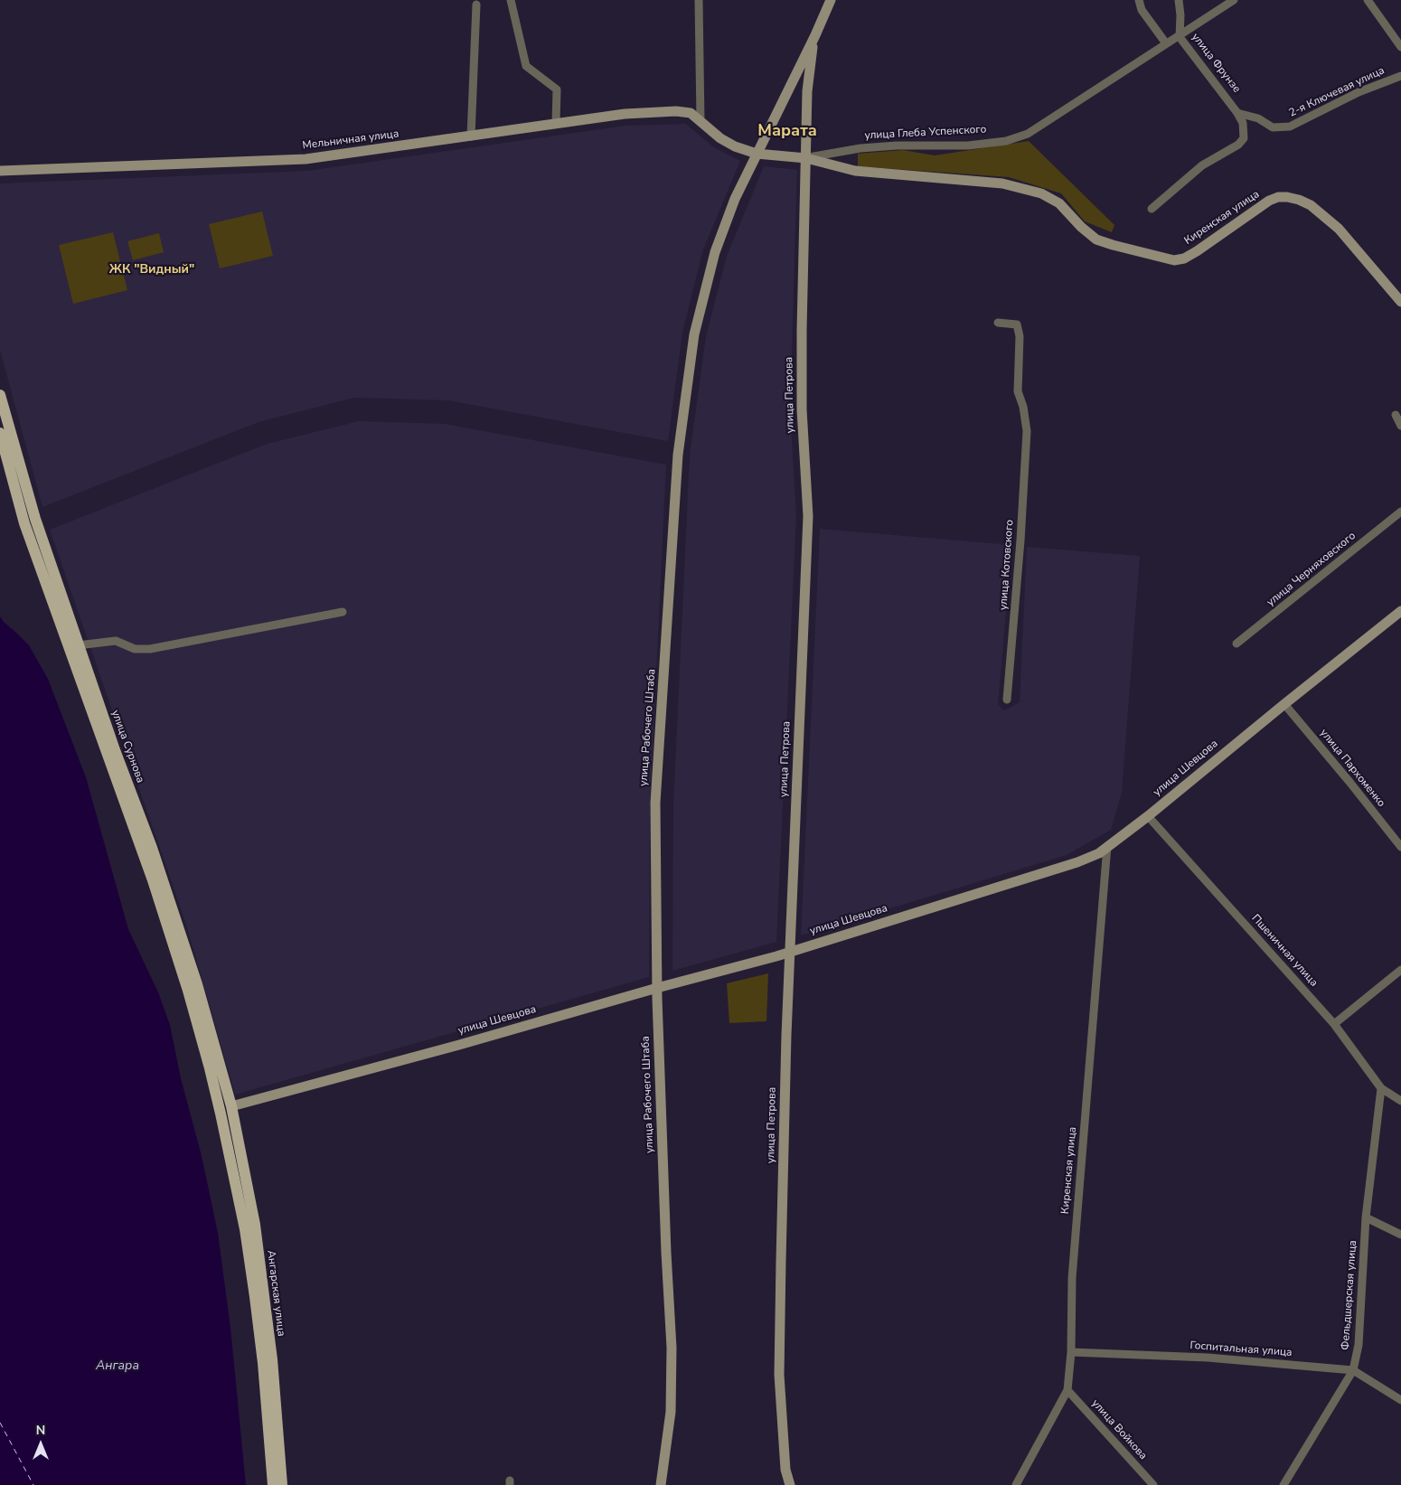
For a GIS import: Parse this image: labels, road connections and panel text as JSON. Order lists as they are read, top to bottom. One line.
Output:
{"streets":{"main road":["улица Сурнова","Ангарская улица"],"street":["улица Фрунзе","2-я Ключевая улица","улица Глеба Успенского","Мельничная улица","Киренская улица","улица Петрова","улица Котовского","улица Черняховского","улица Рабочего Штаба","улица Шевцова","улица Пархоменко","Пшеничная улица","Фельдшерская улица","Госпитальная улица","улица Войкова"]},"crossings":[["улица Фрунзе","2-я Ключевая улица"],["улица Фрунзе","улица Глеба Успенского"],["улица Глеба Успенского","Киренская улица"],["улица Глеба Успенского","улица Петрова"],["Киренская улица","улица Петрова"],["Киренская улица","улица Шевцова"],["Киренская улица","Госпитальная улица"],["Киренская улица","улица Войкова"],["улица Петрова","улица Рабочего Штаба"],["улица Петрова","улица Шевцова"],["улица Рабочего Штаба","улица Шевцова"],["улица Сурнова","улица Шевцова"],["улица Сурнова","Ангарская улица"],["улица Шевцова","улица Пархоменко"],["улица Шевцова","Пшеничная улица"],["улица Шевцова","Ангарская улица"],["Пшеничная улица","Фельдшерская улица"],["Фельдшерская улица","Госпитальная улица"]],"districts":["Марата","ЖК \"Видный\""],"water":["Ангара"],"north":"top"}
